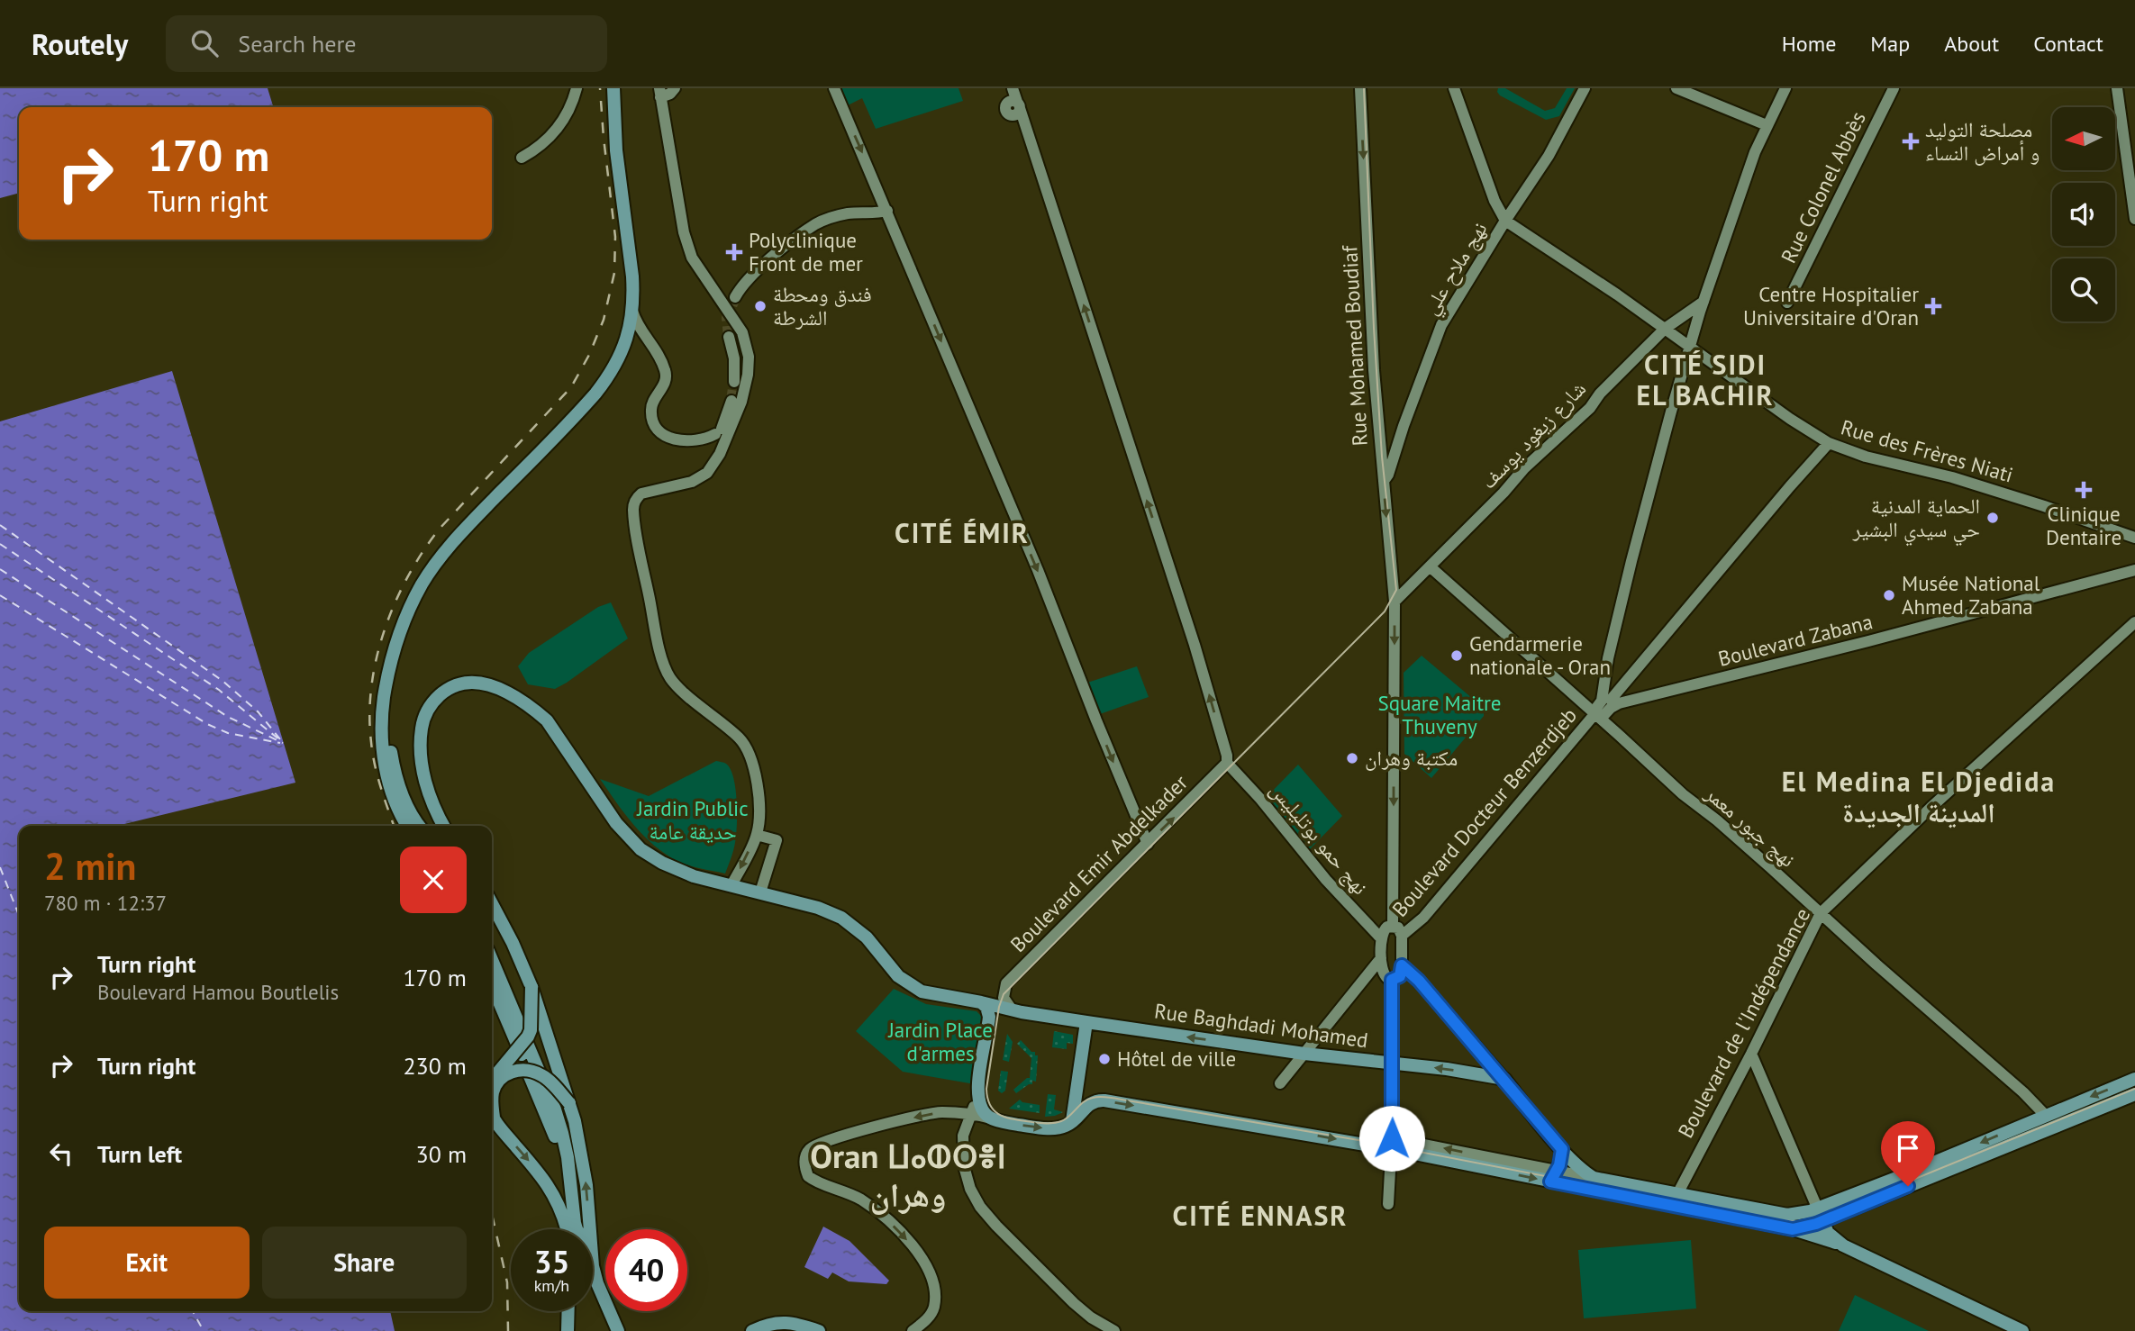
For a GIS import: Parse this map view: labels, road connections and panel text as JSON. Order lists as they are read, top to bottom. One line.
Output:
{"streets":{"main road":["Rue Colonel Abbès","نهج ملاح علي","Rue Mohamed Boudiaf","شارع زيغود يوسف","Rue des Frères Niati","Boulevard Zabana","Boulevard Docteur Benzerdjeb","نهج جبور معمر","نهج حمو بوتليليس","Boulevard Emir Abdelkader","Boulevard de l'Indépendance","Rue Baghdadi Mohamed"]},"crossings":[["نهج ملاح علي","Rue Mohamed Boudiaf"],["نهج ملاح علي","Rue des Frères Niati"],["Rue Mohamed Boudiaf","شارع زيغود يوسف"],["شارع زيغود يوسف","Rue des Frères Niati"],["شارع زيغود يوسف","نهج جبور معمر"],["Boulevard Docteur Benzerdjeb","نهج جبور معمر"],["نهج جبور معمر","Boulevard de l'Indépendance"],["نهج حمو بوتليليس","Boulevard Emir Abdelkader"],["Boulevard Emir Abdelkader","Rue Baghdadi Mohamed"]],"one_way":["Rue Mohamed Boudiaf"],"districts":["CITÉ SIDI EL BACHIR","CITÉ ÉMIR","El Medina El Djedida المدينة الجديدة","Oran ⵡⴰⵀⵔⴻⵏ وهران","CITÉ ENNASR"],"parks":["Square Maitre Thuveny","Jardin Public حديقة عامة","Jardin Place d'armes"],"places":{"health":["مصلحة التوليد و أمراض النساء","Polyclinique Front de mer","Centre Hospitalier Universitaire d'Oran","Clinique Dentaire"],"other":["فندق ومحطة الشرطة","الحماية المدنية حي سيدي البشير","Musée National Ahmed Zabana","Gendarmerie nationale - Oran","مكتبة وهران","Hôtel de ville"]},"north":"left","page":{"header":"Routely","search":"Search here","nav":["Home","Map","About","Contact"],"turn":["170 m","Turn right"],"heading":["2 min","780 m · 12:37"],"list":[{"name":"Turn right","note":"Boulevard Hamou Boutlelis","value":"170 m"},{"name":"Turn right","value":"230 m"},{"name":"Turn left","value":"30 m"}],"buttons":["Exit","Share"],"speed":"35 km/h","limit":"40"}}
